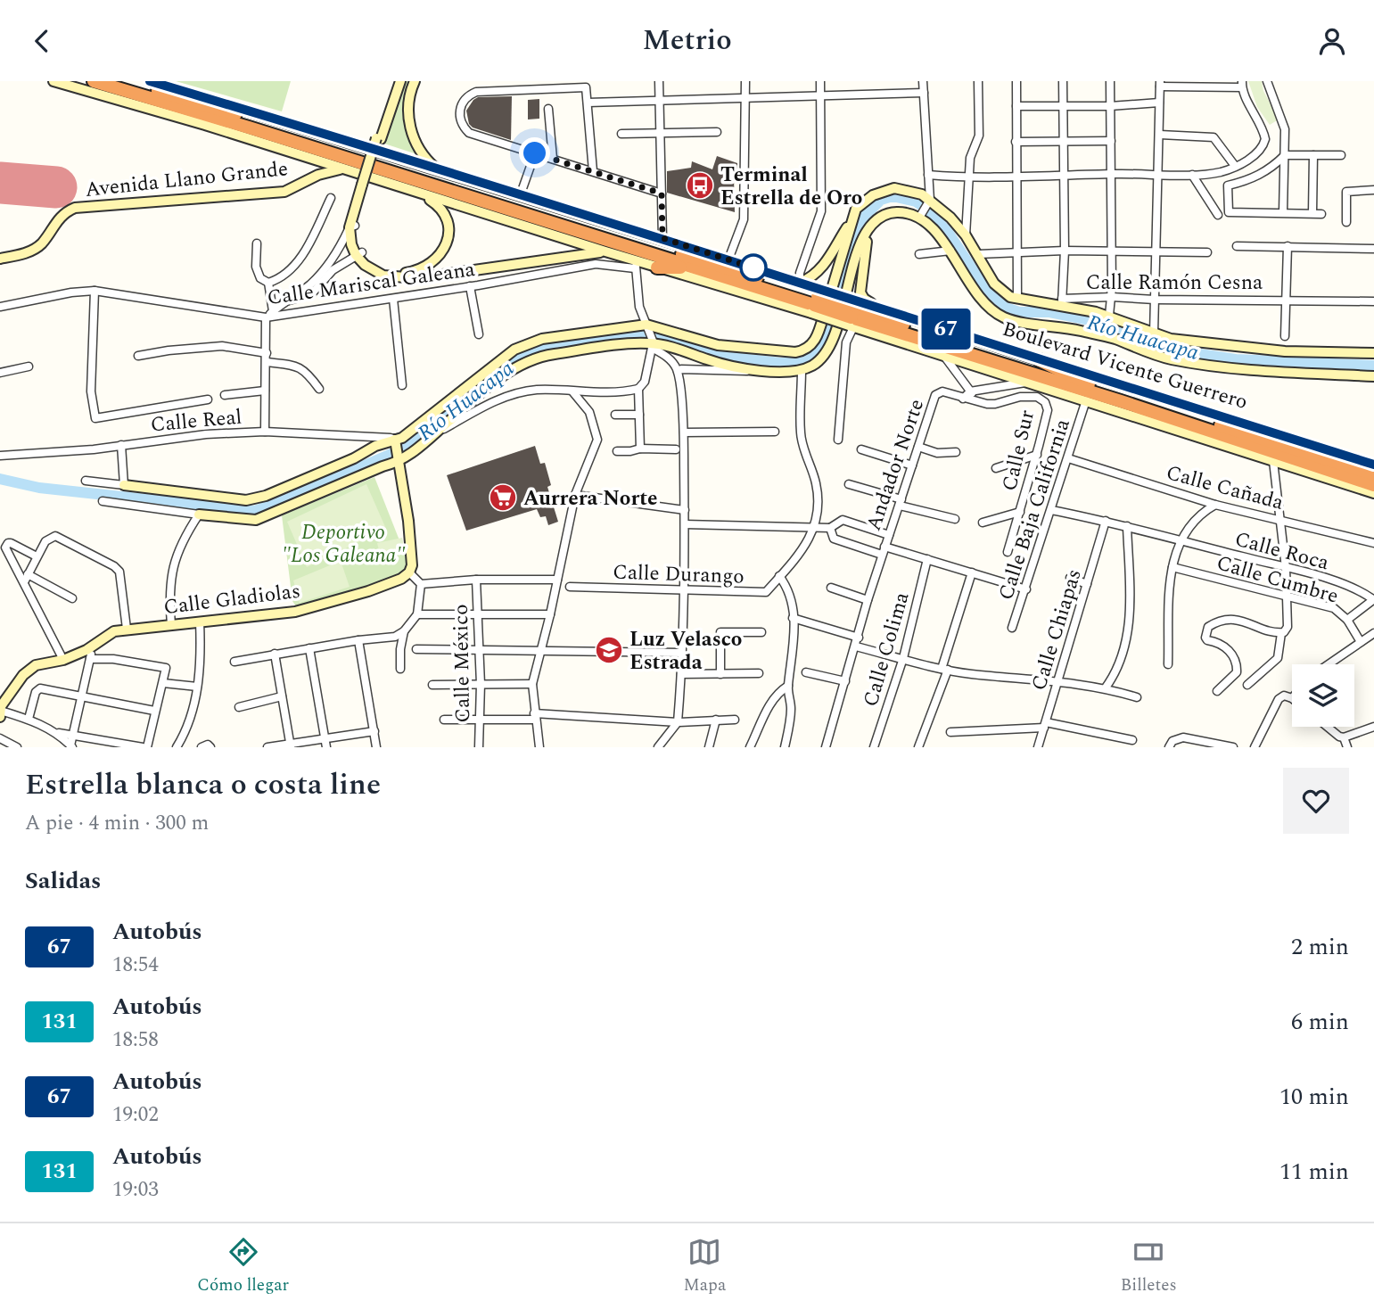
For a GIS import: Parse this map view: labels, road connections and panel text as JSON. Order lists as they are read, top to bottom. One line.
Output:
{"streets":{"highway":["Boulevard Vicente Guerrero"],"main road":["Avenida Llano Grande","Calle Gladiolas"],"street":["Calle Ramón Cesna","Calle Mariscal Galeana","Calle Real","Calle Sur","Andador Norte","Calle Cañada","Calle Baja California","Calle Roca","Calle Durango","Calle Cumbre","Calle Chiapas","Calle Colima","Calle México"]},"crossings":[["Avenida Llano Grande","Boulevard Vicente Guerrero"],["Calle Mariscal Galeana","Boulevard Vicente Guerrero"],["Boulevard Vicente Guerrero","Calle Baja California"],["Calle Sur","Andador Norte"],["Calle Cañada","Calle Baja California"],["Calle Baja California","Calle Roca"],["Calle Roca","Calle Chiapas"]],"water":["Río Huacapa"],"parks":["Deportivo \"Los Galeana\""],"places":{"bus stop":["Terminal Estrella de Oro"],"supermarket":["Aurrera Norte"],"school or university":["Luz Velasco Estrada"]},"lines":["bus line 67"],"page":{"header":"Metrio","on_map":"67","heading":[["Estrella blanca o costa line","A pie · 4 min · 300 m"],"Salidas"],"list":[{"mark":"67","name":"Autobús","note":"18:54","value":"2 min"},{"mark":"131","name":"Autobús","note":"18:58","value":"6 min"},{"mark":"67","name":"Autobús","note":"19:02","value":"10 min"},{"mark":"131","name":"Autobús","note":"19:03","value":"11 min"}],"tabs":["Cómo llegar","Mapa","Billetes"]}}
